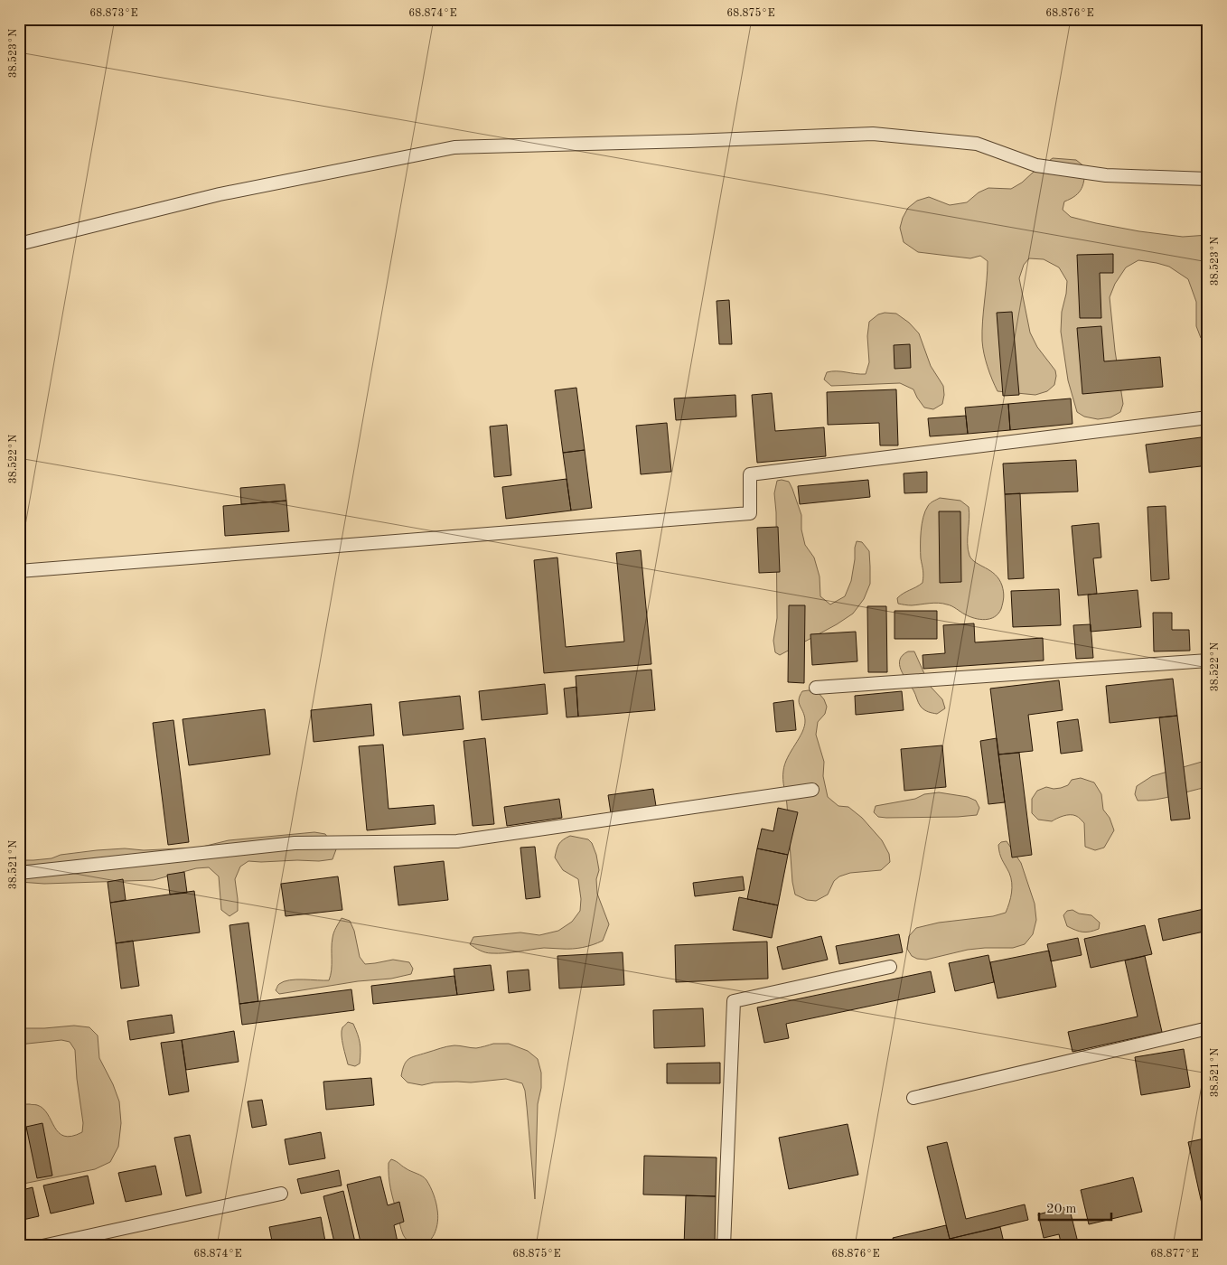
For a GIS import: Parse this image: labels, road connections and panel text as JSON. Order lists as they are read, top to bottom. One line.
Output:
{"scale_bar":"20 m","coordinates":["68.873°E","68.874°E","68.875°E","68.876°E","38.523°N","38.522°N","38.521°N","68.877°E"]}
